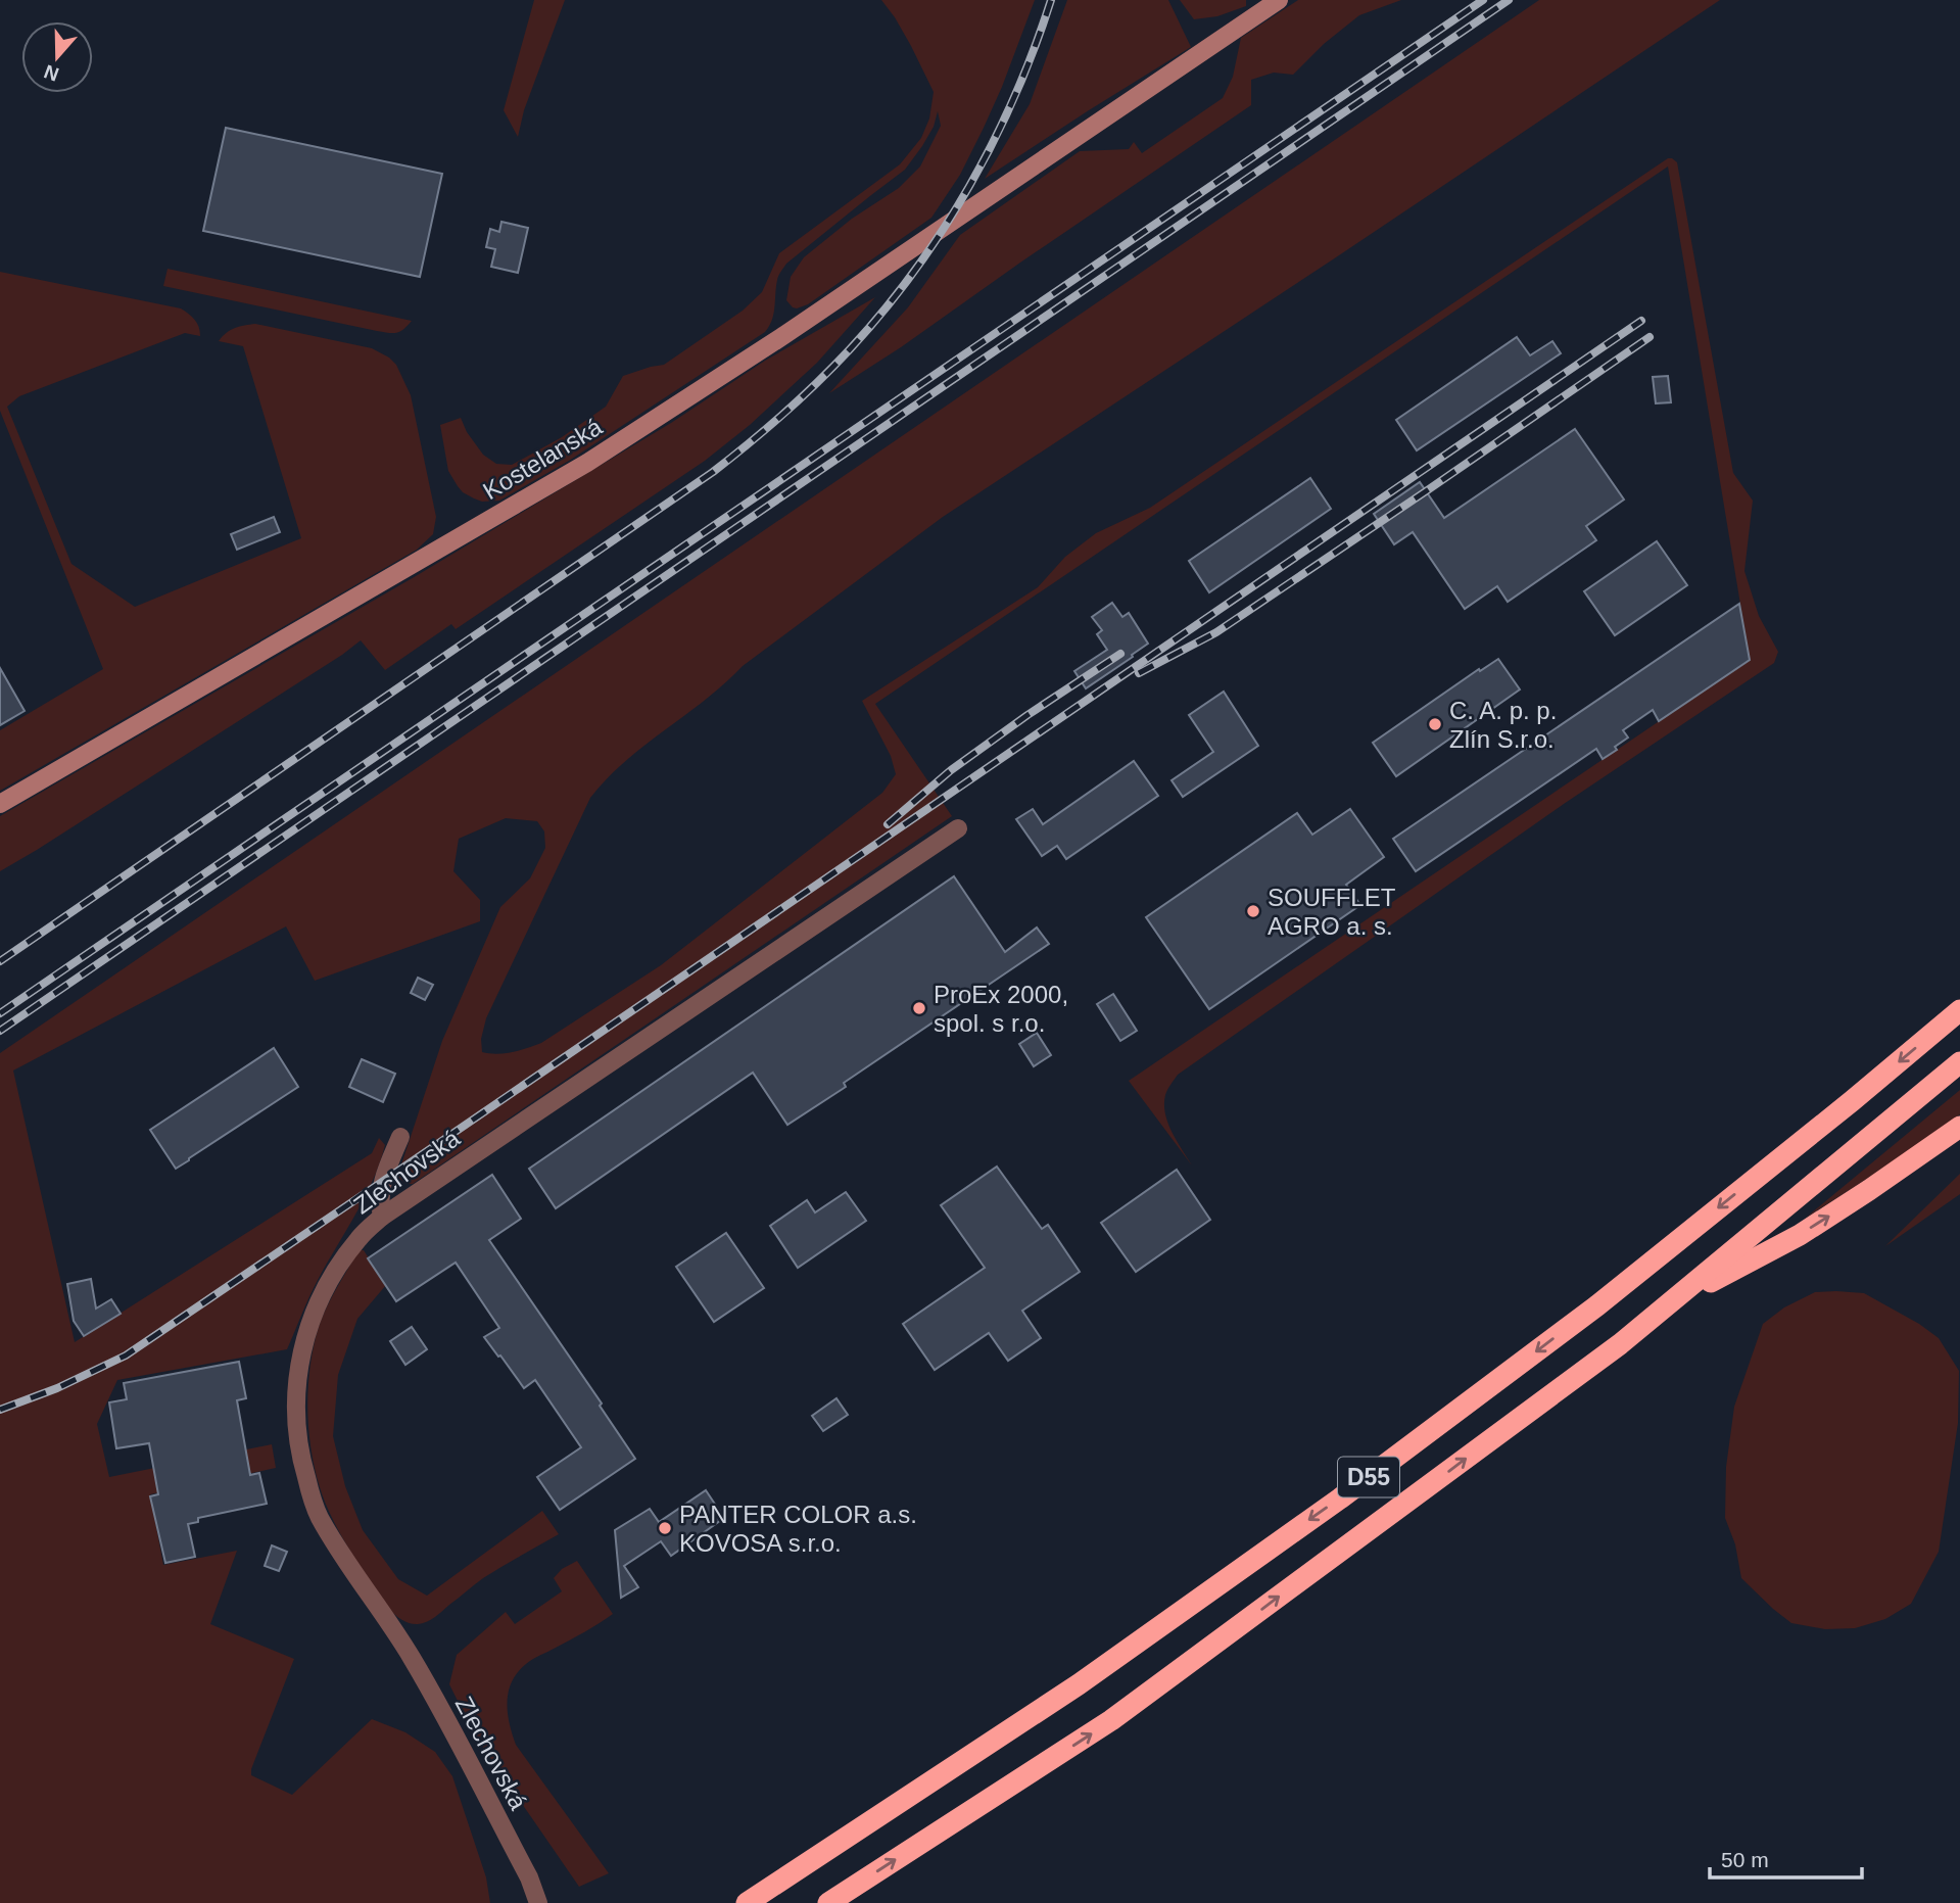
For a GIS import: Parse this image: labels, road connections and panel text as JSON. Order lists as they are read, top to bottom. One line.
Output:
{"streets":{"highway":["D55"],"main road":["Kostelanská"],"street":["Zlechovská"]},"places":["C. A. p. p. Zlín S.r.o.","SOUFFLET AGRO a. s.","ProEx 2000, spol. s r.o.","PANTER COLOR a.s. KOVOSA s.r.o."],"scale_bar":"50 m","north":"bottom"}
